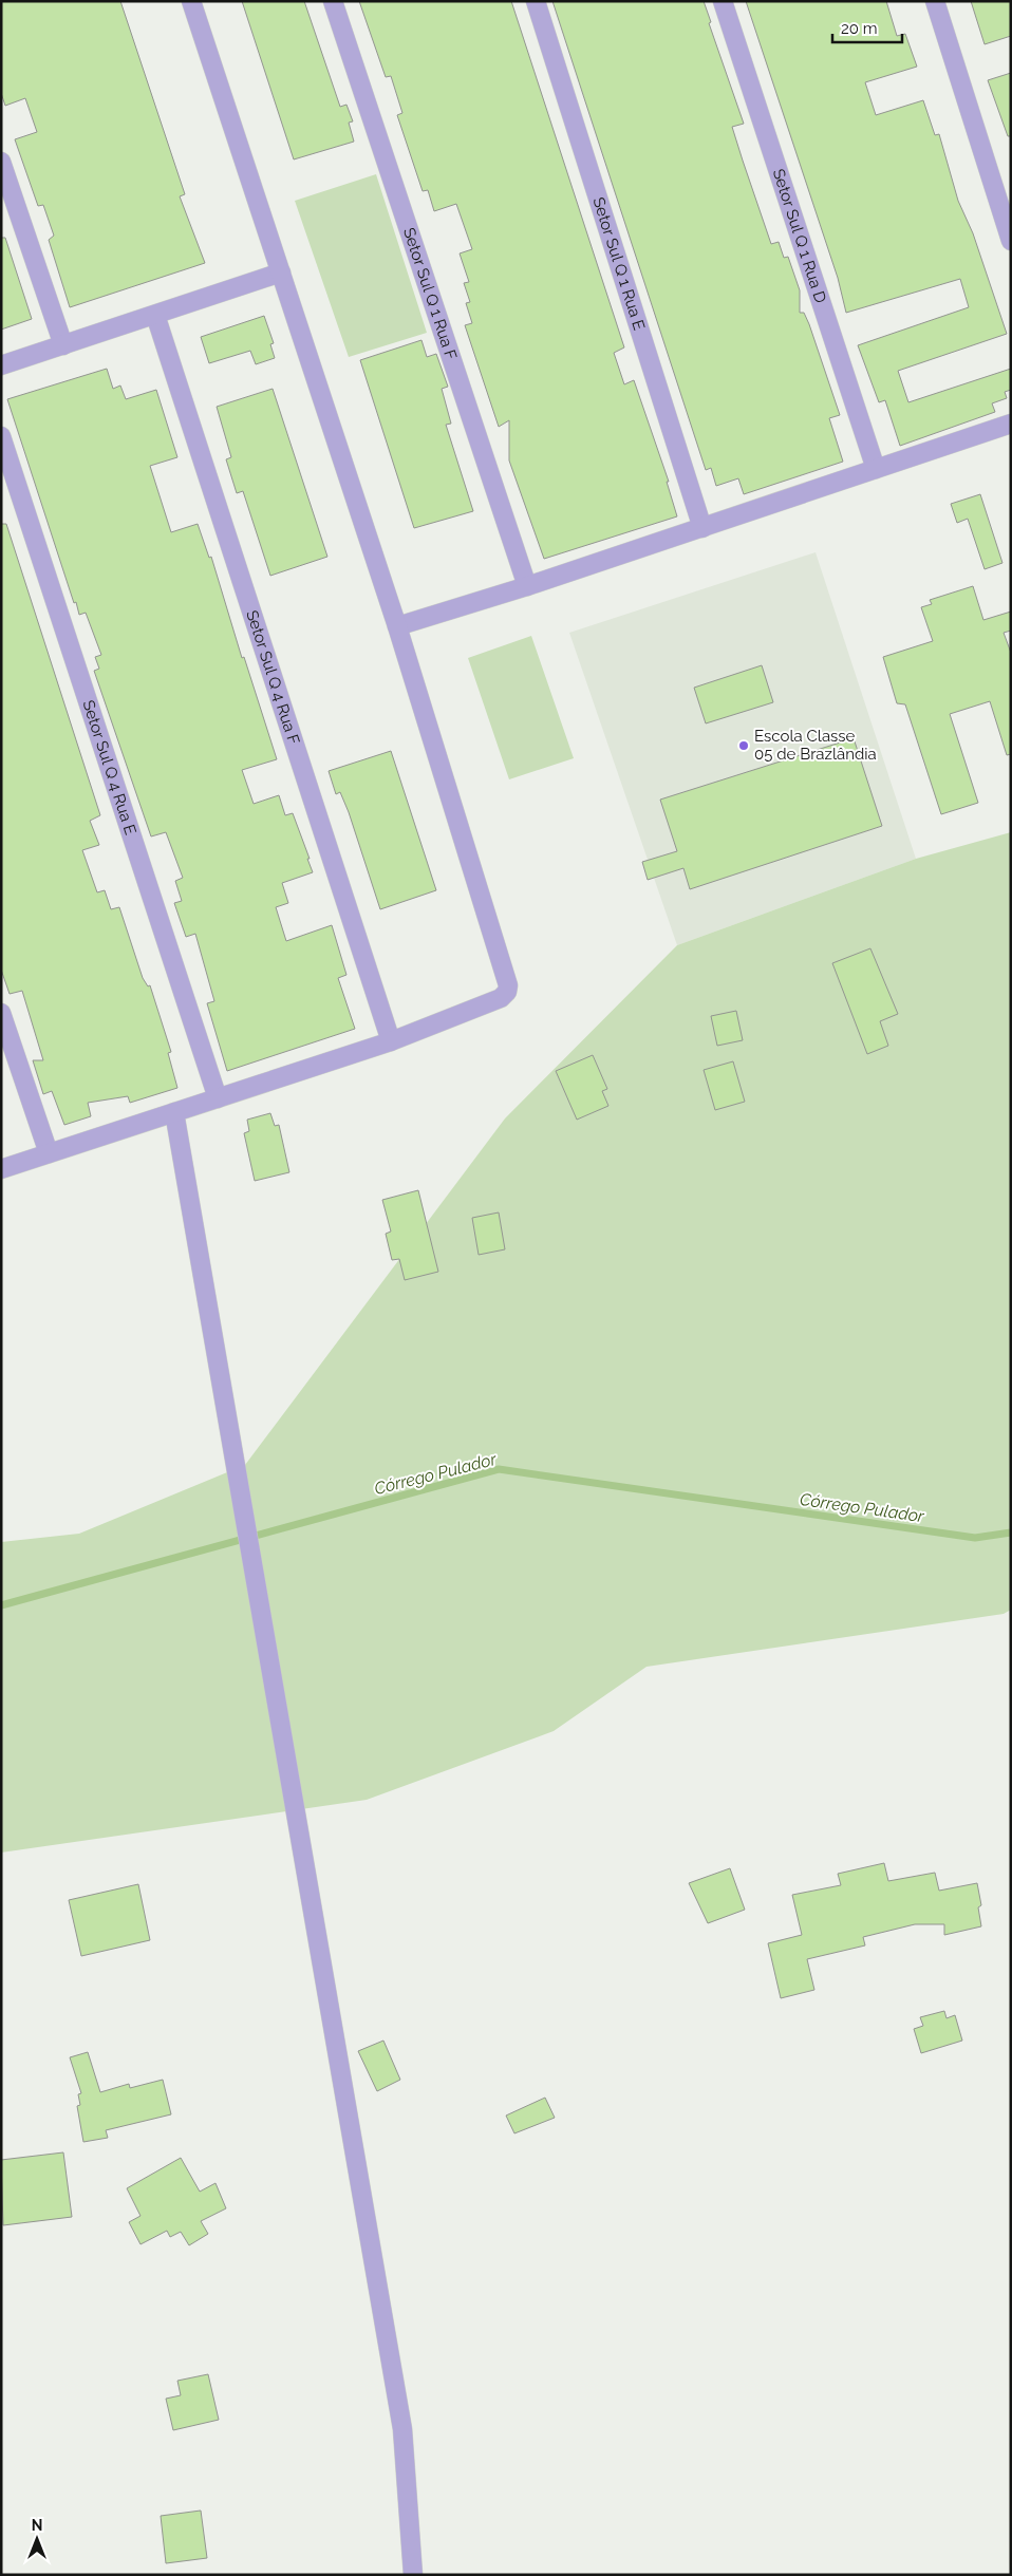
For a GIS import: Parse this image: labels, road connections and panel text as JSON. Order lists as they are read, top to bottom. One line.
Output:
{"streets":{"street":["Setor Sul Q 1 Rua D","Setor Sul Q 1 Rua E","Setor Sul Q 1 Rua F","Setor Sul Q 4 Rua F","Setor Sul Q 4 Rua E"]},"water":["Córrego Pulador"],"places":["Escola Classe 05 de Brazlândia"],"scale_bar":"20 m","north":"top"}
